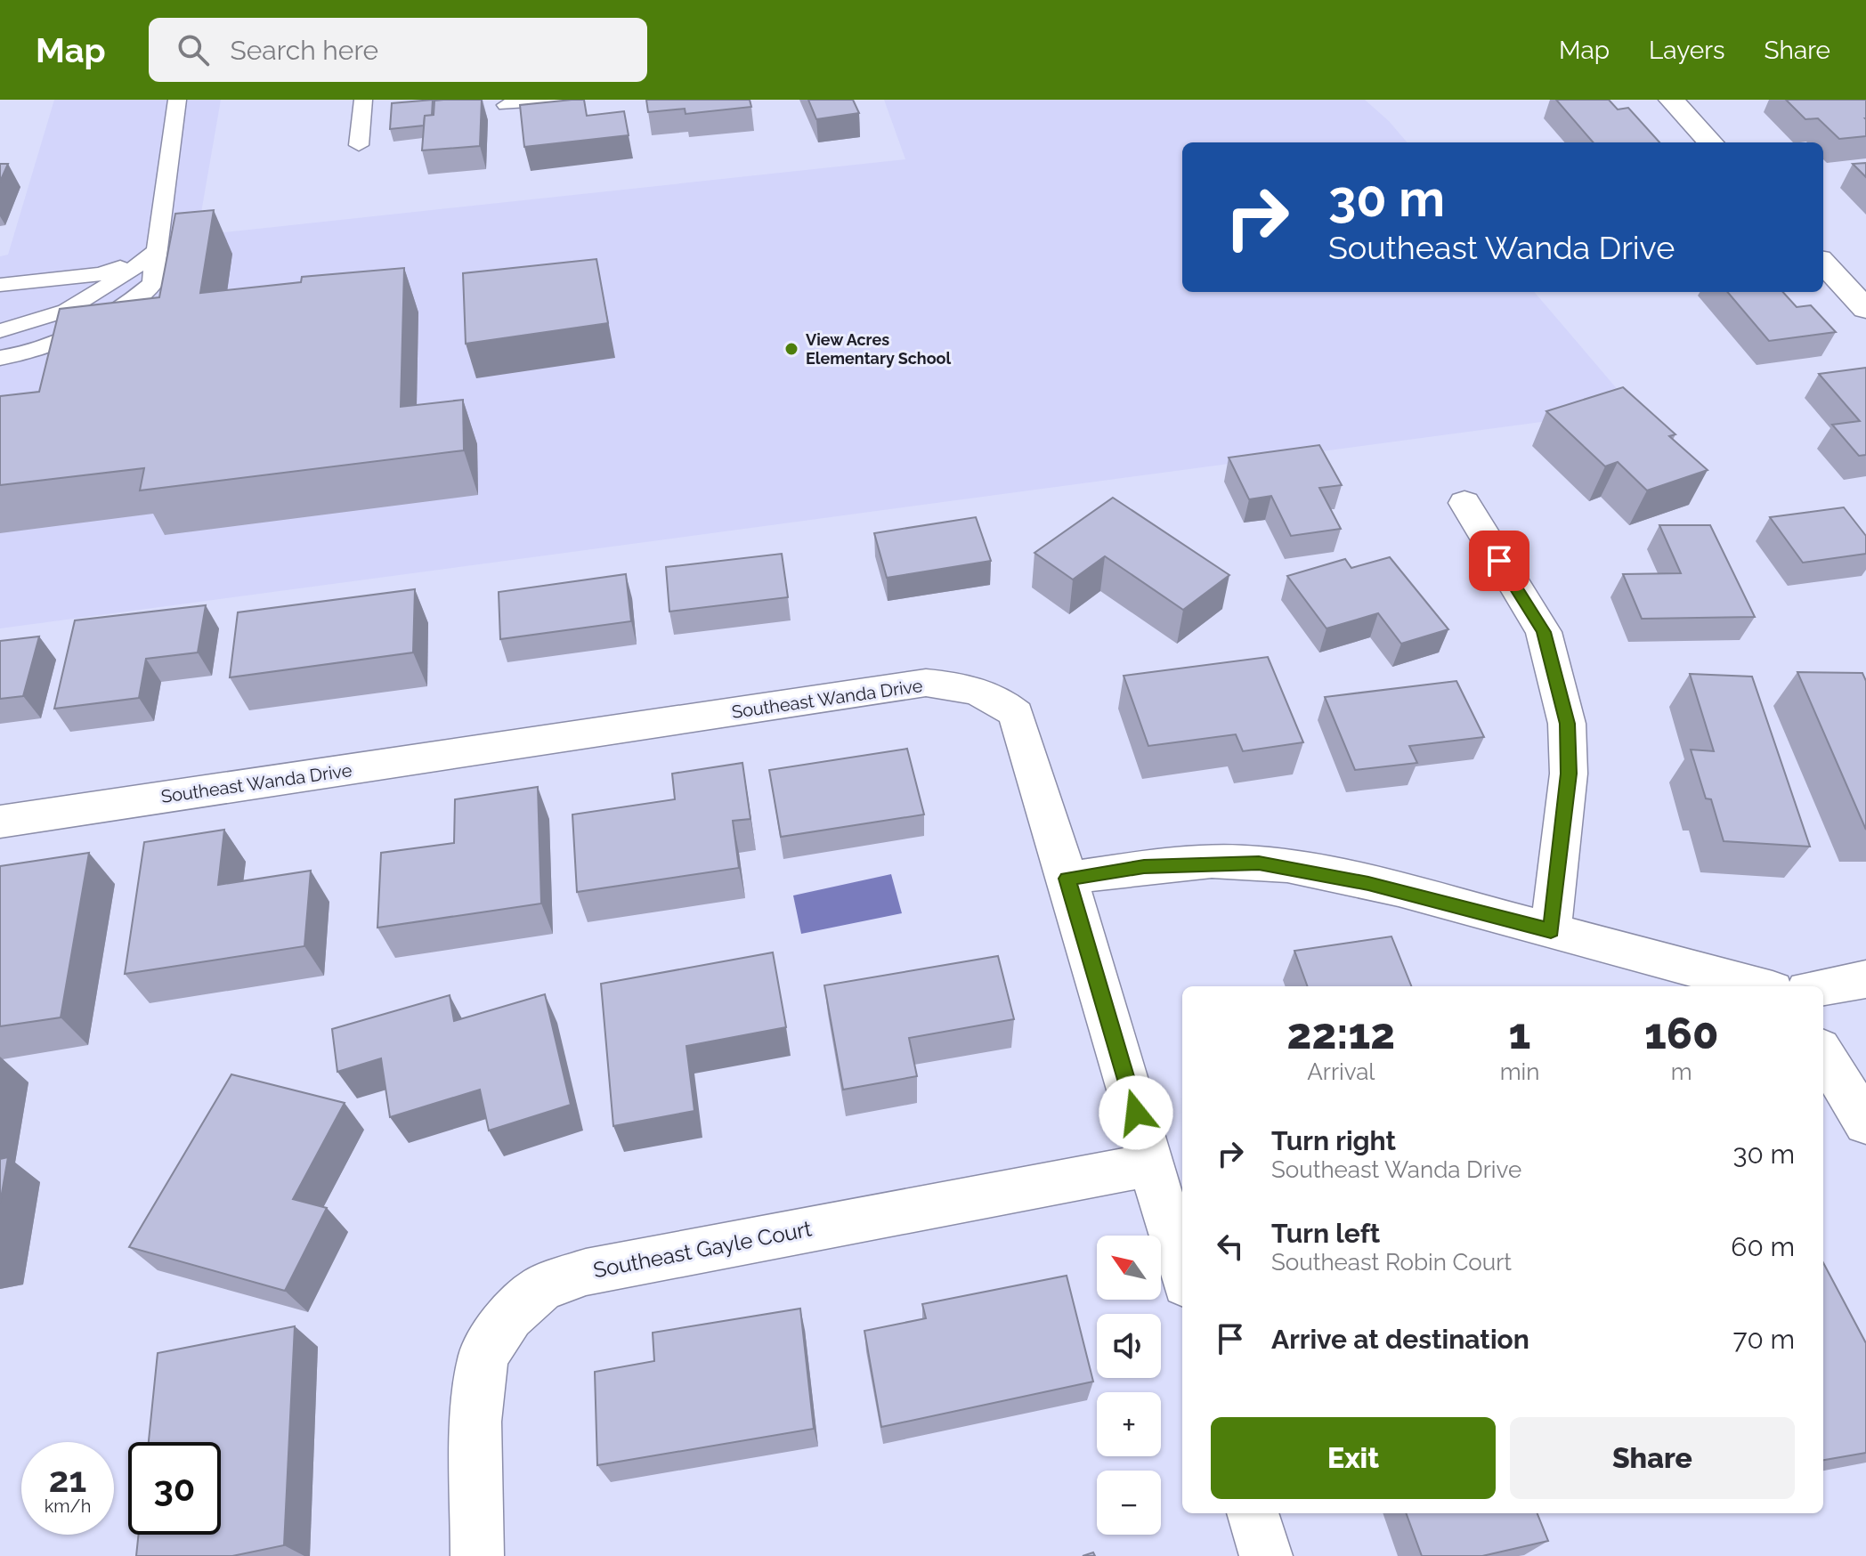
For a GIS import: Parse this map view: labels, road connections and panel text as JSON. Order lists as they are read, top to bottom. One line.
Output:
{"streets":{"street":["Southeast Wanda Drive","Southeast Gayle Court"]},"crossings":[["Southeast Wanda Drive","Southeast Gayle Court"]],"places":["View Acres Elementary School"],"north":"top left","page":{"header":"Map","search":"Search here","nav":["Map","Layers","Share"],"turn":["30 m","Southeast Wanda Drive"],"eta":["22:12","Arrival","1","min","160","m"],"list":[{"name":"Turn right","note":"Southeast Wanda Drive","value":"30 m"},{"name":"Turn left","note":"Southeast Robin Court","value":"60 m"},{"name":"Arrive at destination","value":"70 m"}],"map_buttons":["+","−"],"buttons":["Exit","Share"],"speed":"21 km/h","limit":"30"}}
